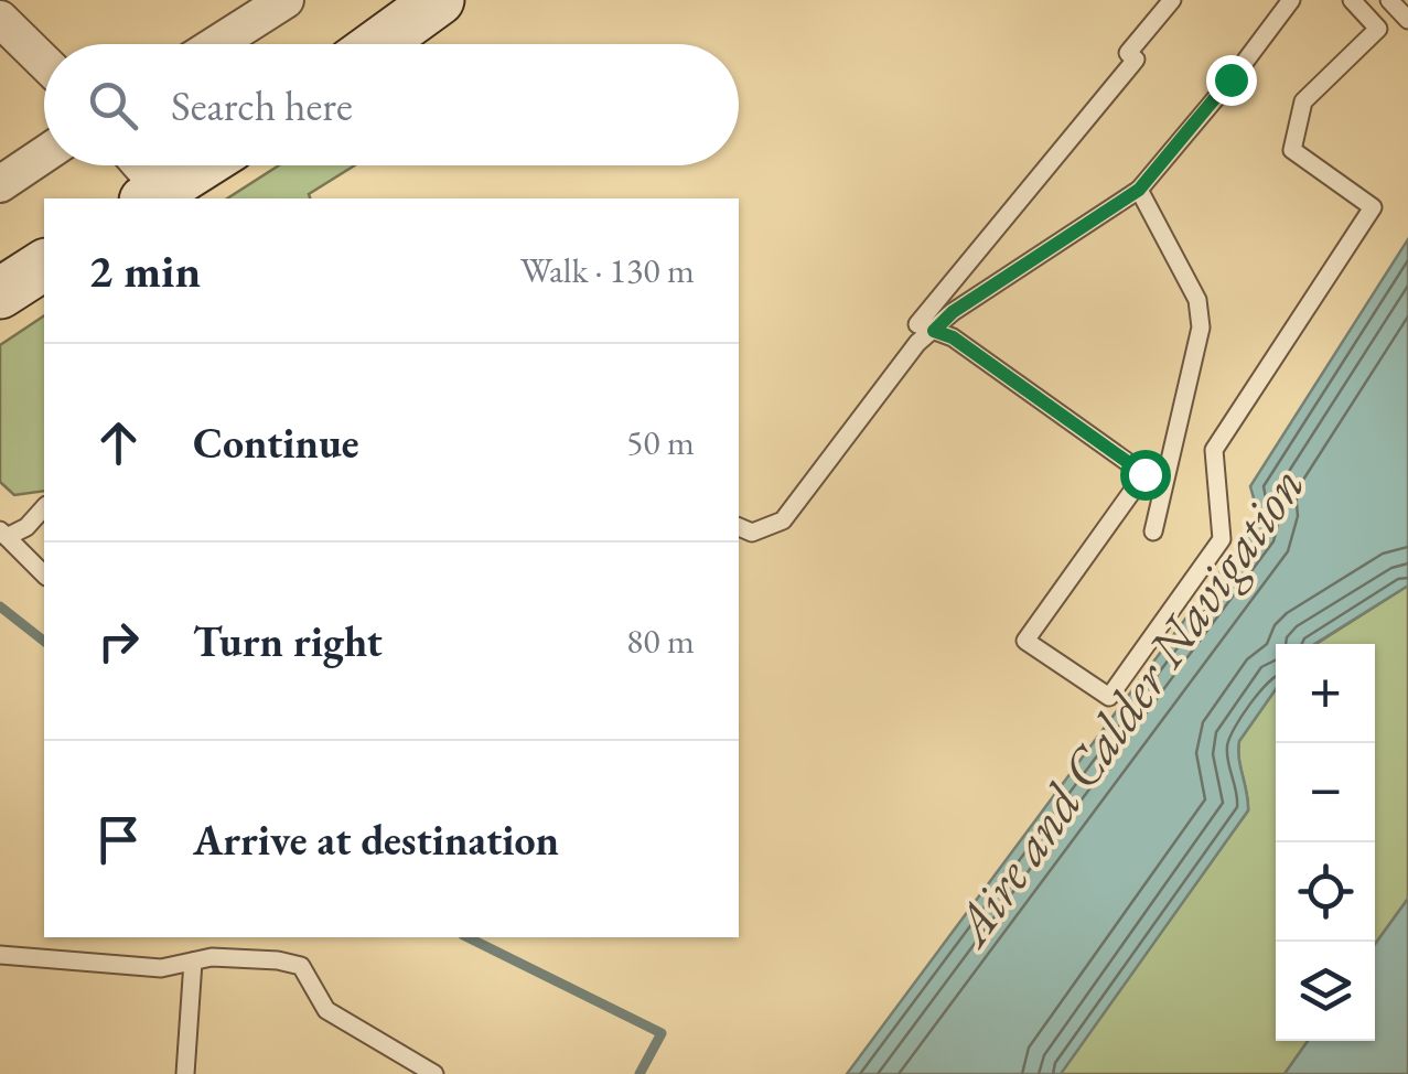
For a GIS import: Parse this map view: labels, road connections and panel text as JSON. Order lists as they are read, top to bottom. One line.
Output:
{"water":["Aire and Calder Navigation"],"page":{"search":"Search here","heading":["2 min","Walk · 130 m"],"list":[["Continue","50 m"],["Turn right","80 m"],"Arrive at destination"],"map_buttons":["+","−"]}}
